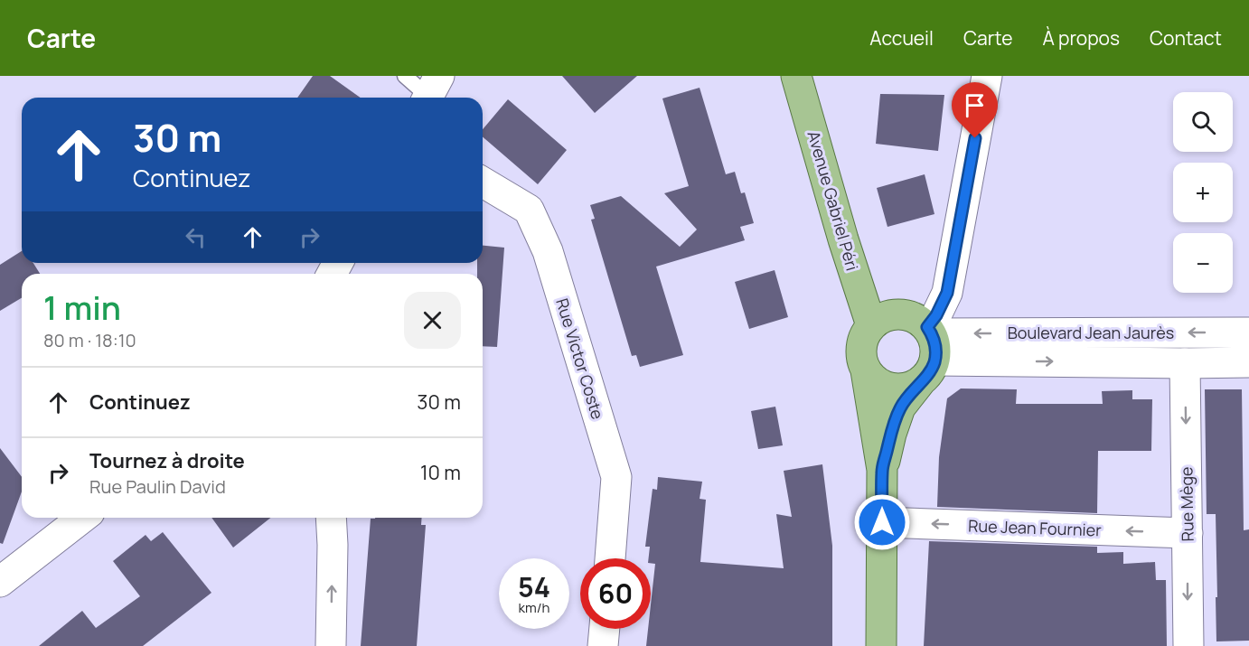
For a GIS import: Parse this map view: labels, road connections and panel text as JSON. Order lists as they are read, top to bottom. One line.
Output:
{"streets":{"main road":["Avenue Gabriel Péri"],"street":["Boulevard Jean Jaurès","Rue Victor Coste","Rue Mège","Rue Jean Fournier"]},"crossings":[["Avenue Gabriel Péri","Boulevard Jean Jaurès"],["Boulevard Jean Jaurès","Rue Mège"],["Rue Mège","Rue Jean Fournier"]],"one_way":["Rue Mège","Rue Jean Fournier"],"page":{"header":"Carte","nav":["Accueil","Carte","À propos","Contact"],"map_buttons":["+","−"],"turn":["30 m","Continuez"],"heading":["1 min","80 m · 18:10"],"list":[{"name":"Continuez","value":"30 m"},{"name":"Tournez à droite","note":"Rue Paulin David","value":"10 m"}],"speed":"54 km/h","limit":"60"}}
